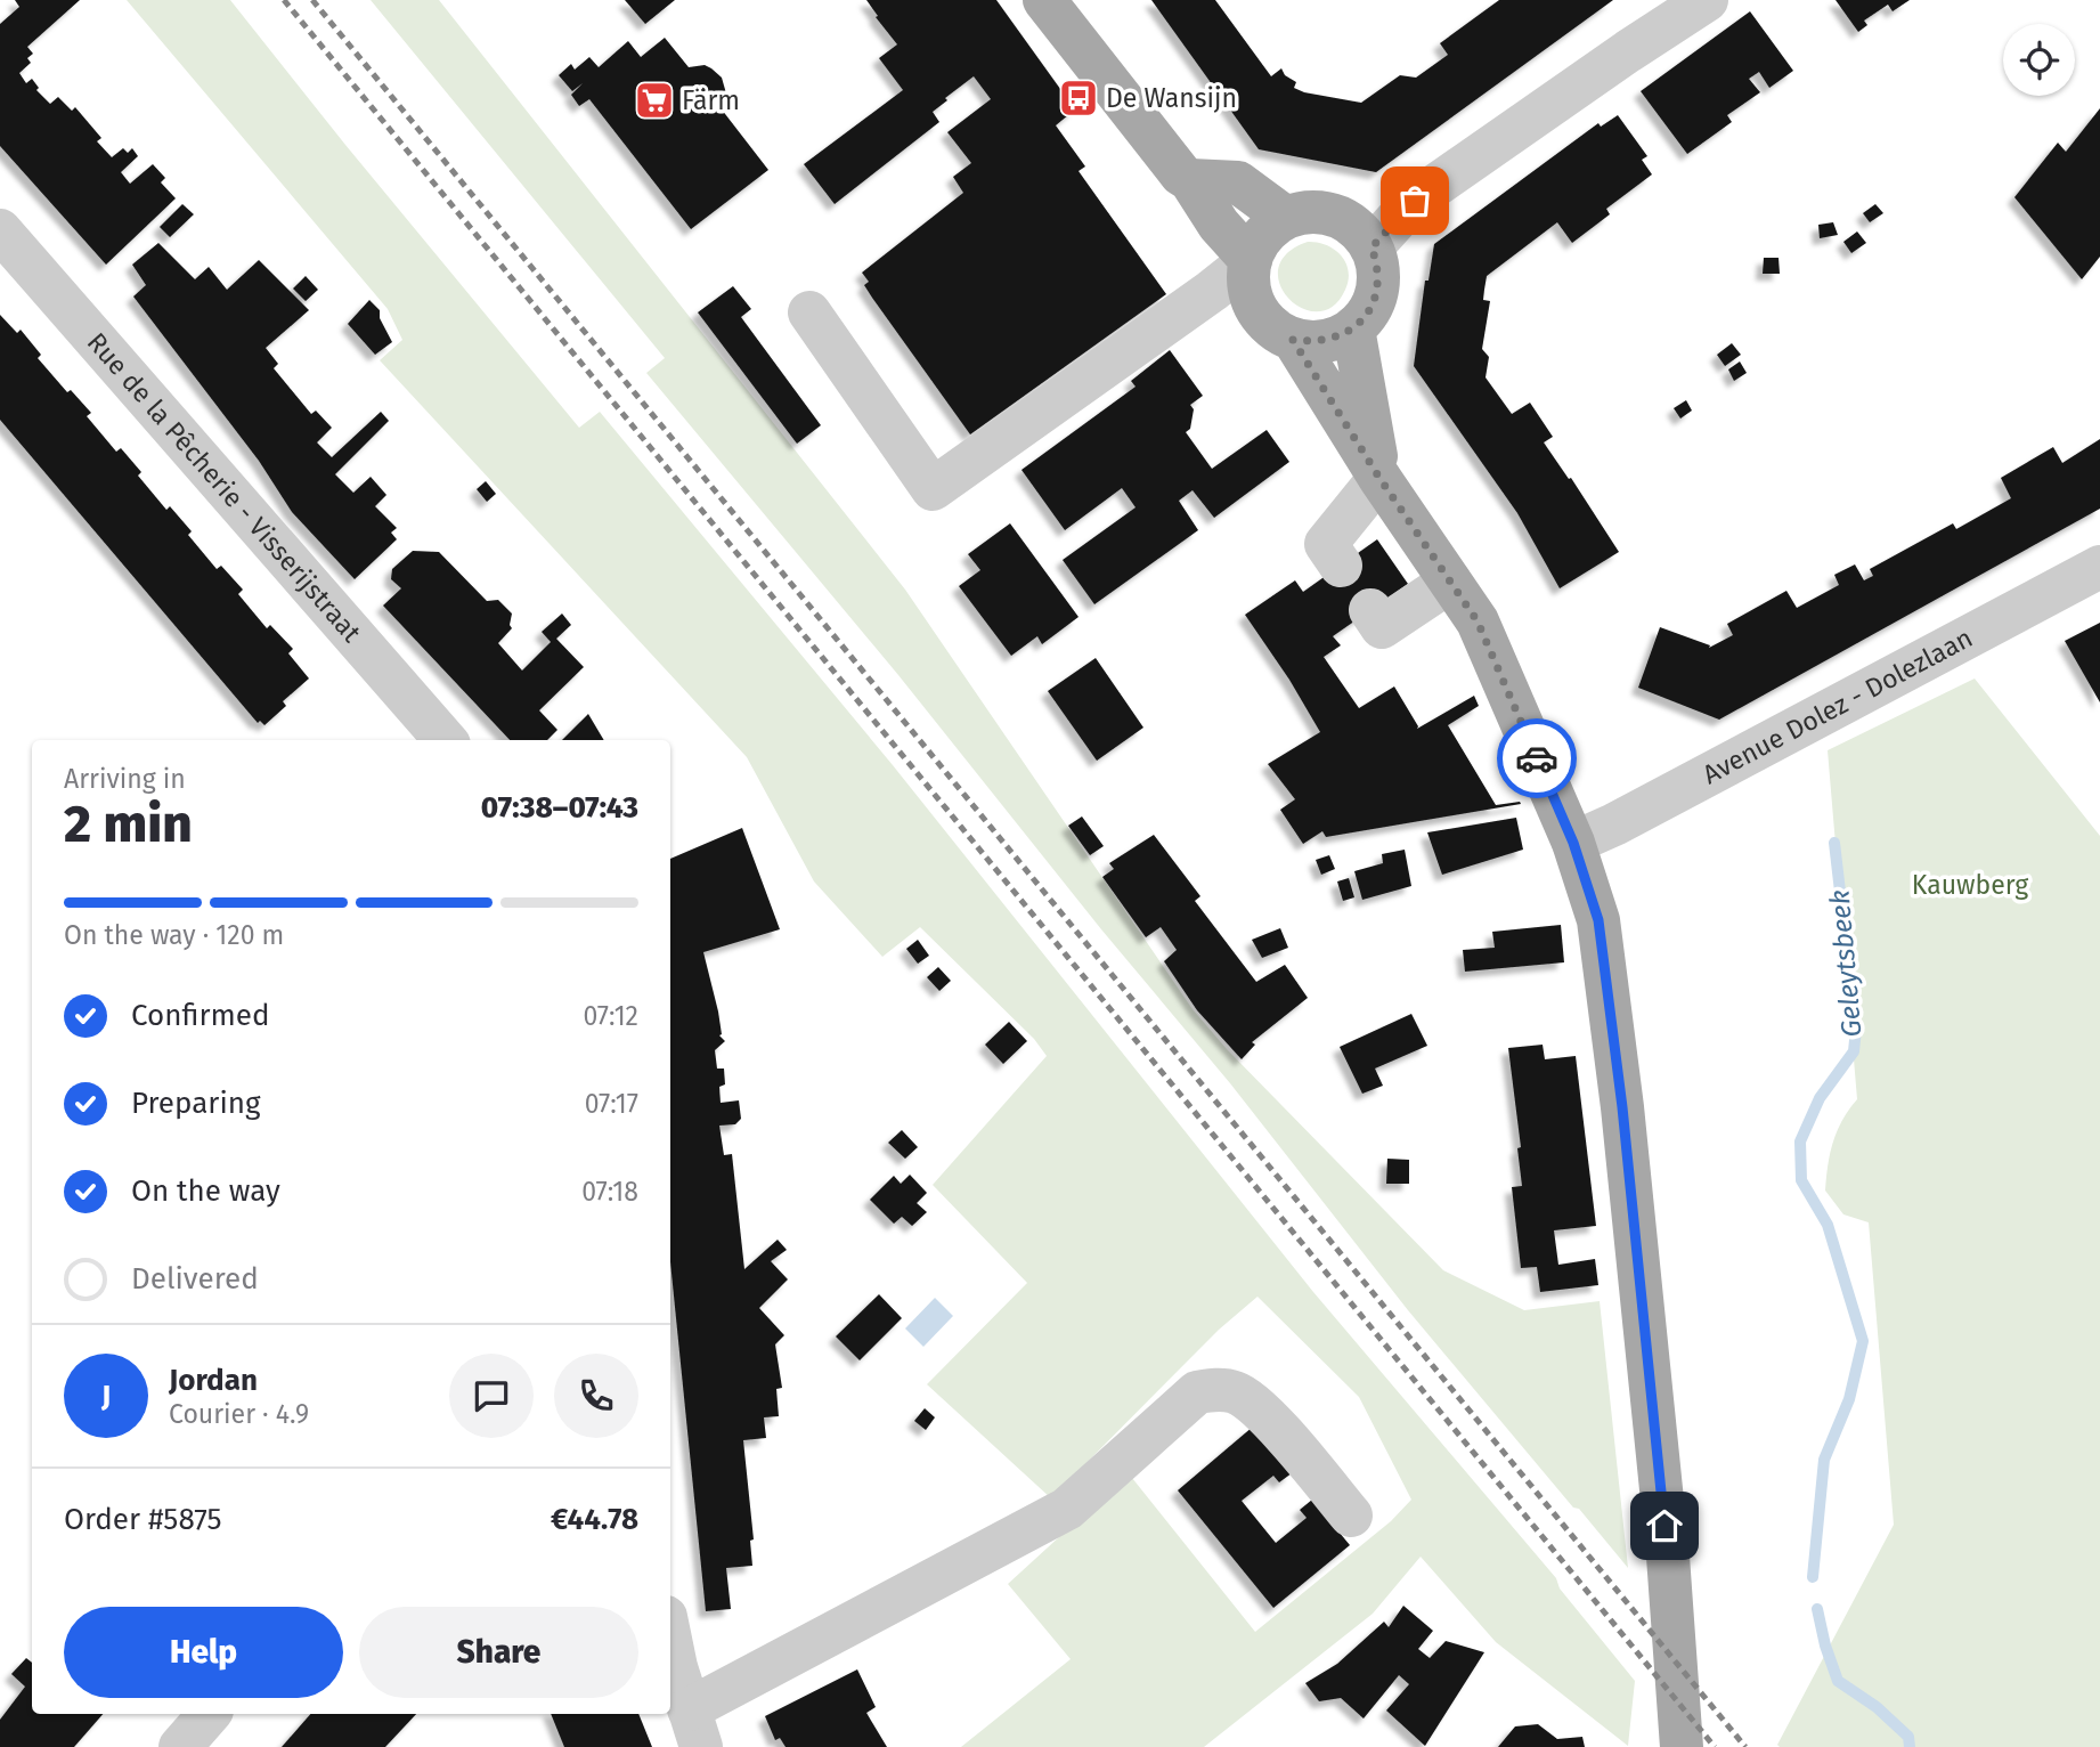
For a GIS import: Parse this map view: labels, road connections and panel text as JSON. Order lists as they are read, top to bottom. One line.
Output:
{"streets":{"street":["Rue de la Pêcherie - Visserijstraat","Avenue Dolez - Dolezlaan"]},"water":["Geleytsbeek"],"parks":["Kauwberg"],"places":{"bus stop":["De Wansijn"],"supermarket":["Färm"]},"page":{"heading":["2 min","Arriving in","07:38–07:43"],"panel":["Jordan","Courier · 4.9","Order #5875","€44.78"],"bar":"On the way · 120 m","list":[["Confirmed","07:12"],["Preparing","07:17"],["On the way","07:18"],"Delivered"],"round":"J","buttons":["Help","Share"]}}
